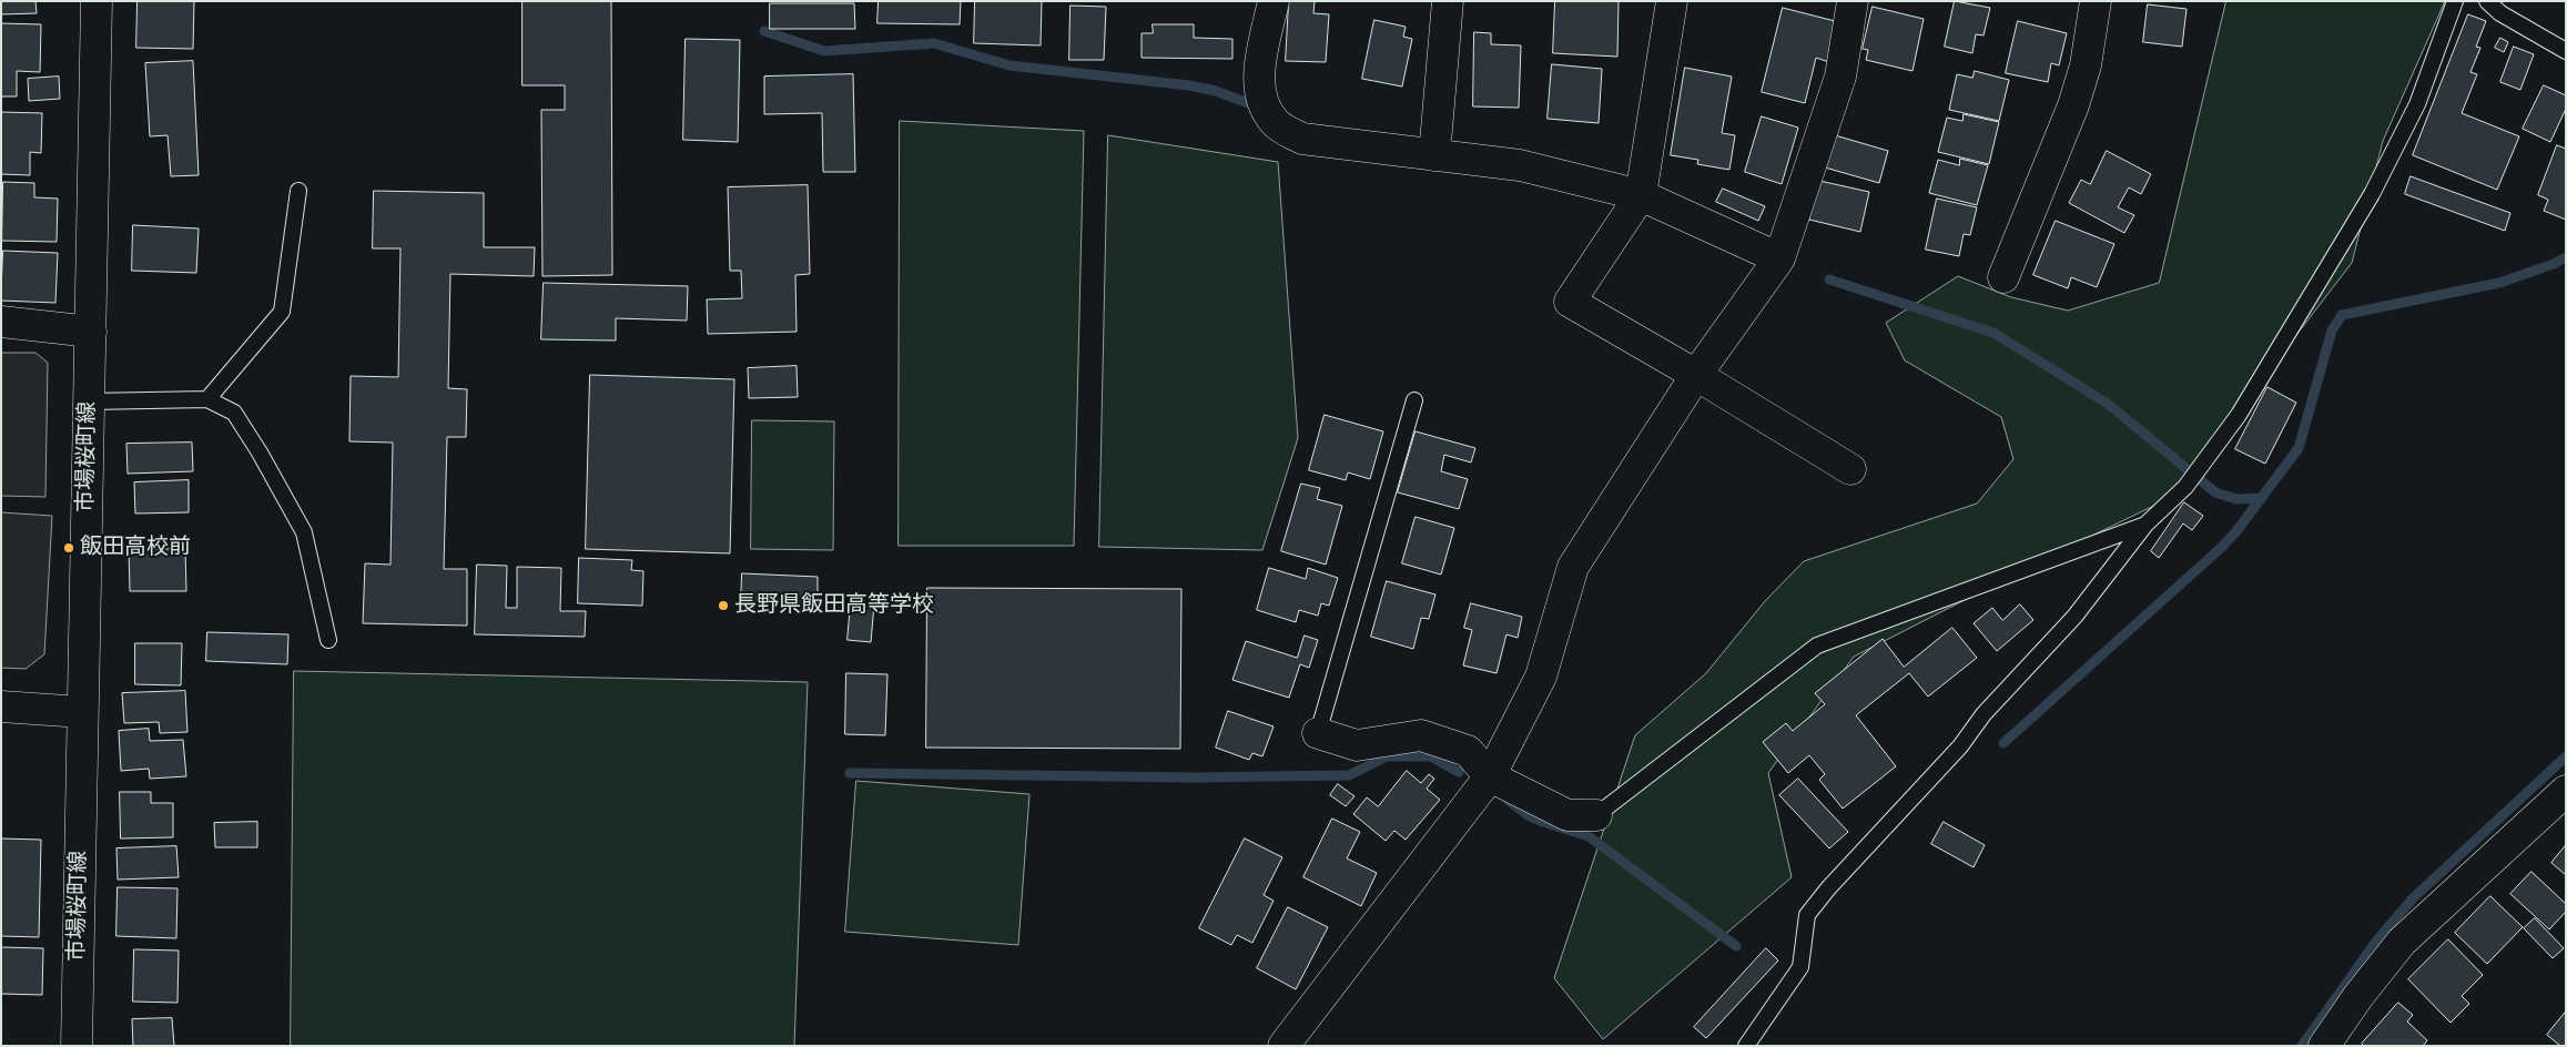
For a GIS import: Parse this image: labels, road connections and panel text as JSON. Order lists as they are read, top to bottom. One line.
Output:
{"streets":{"street":["市場桜町線"]},"places":["飯田高校前","長野県飯田高等学校"]}
